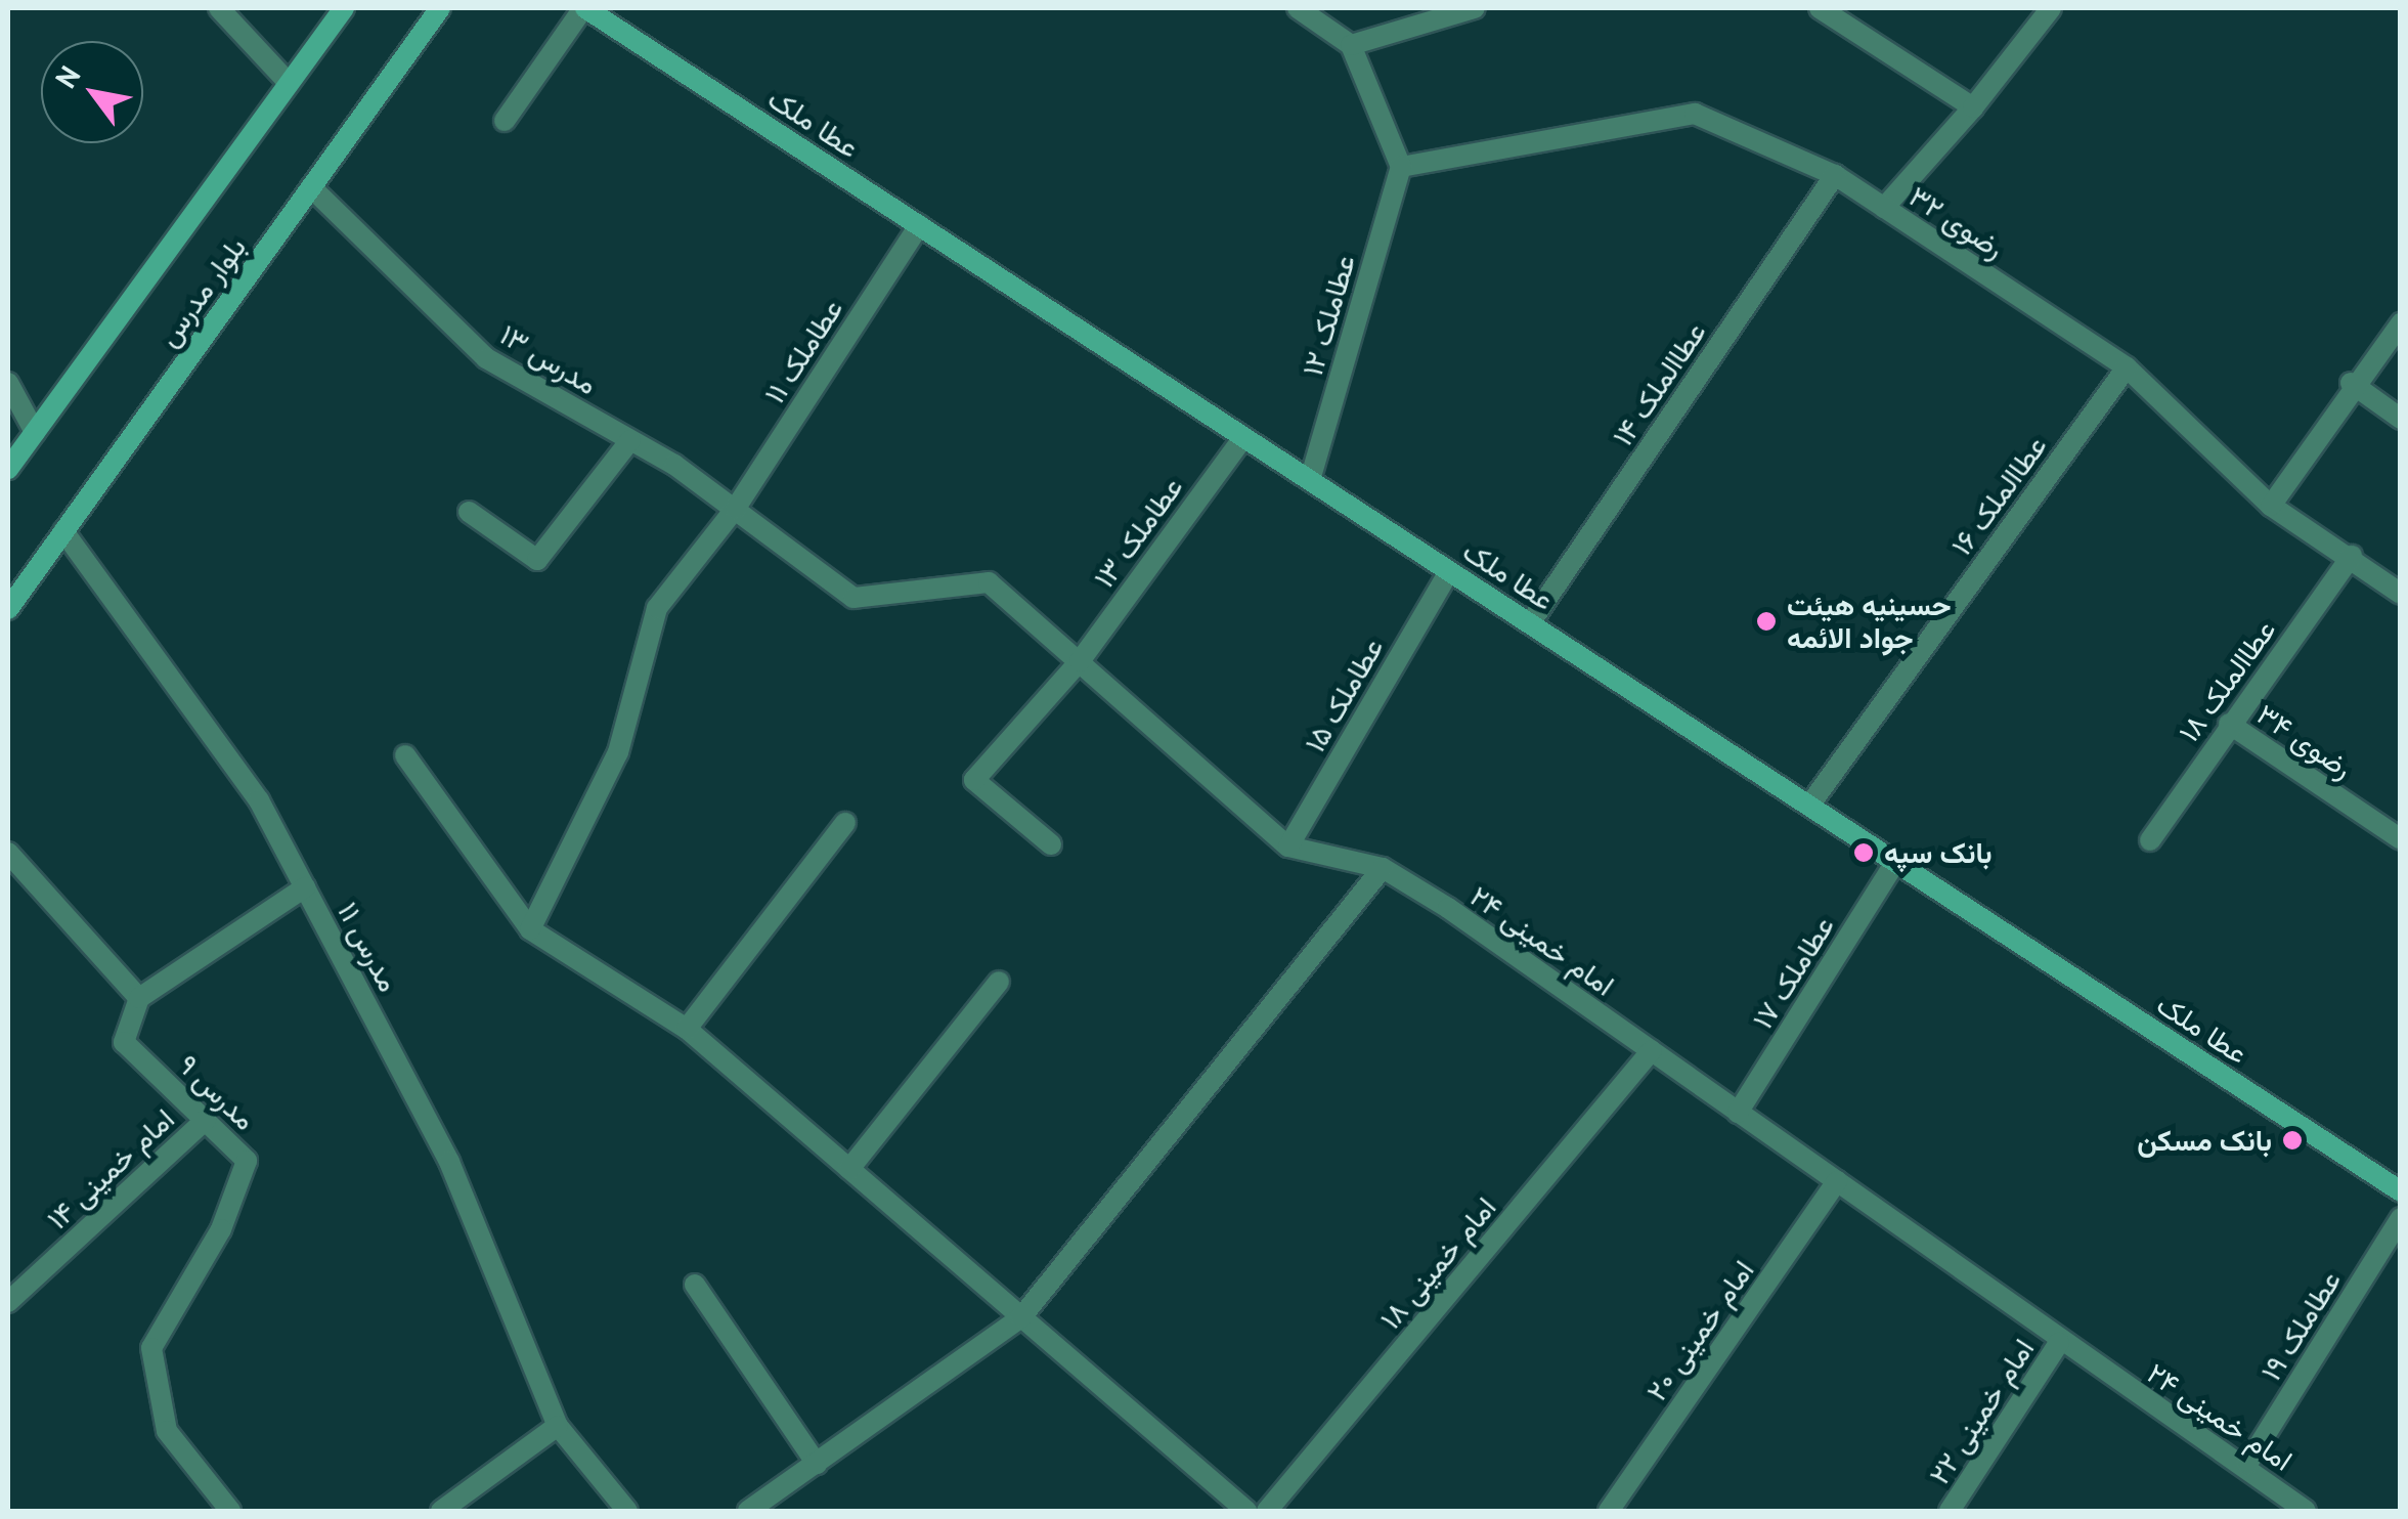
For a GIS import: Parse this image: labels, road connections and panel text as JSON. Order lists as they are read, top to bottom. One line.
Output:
{"streets":{"main road":["عطا ملک","بلوار مدرس"],"street":["رضوی ۳۲","عطاملک ۱۲","عطاملک ۱۱","مدرس ۱۳","عطاالملک ۱۴","عطاالملک ۱۶","عطاملک ۱۳","عطاالملک ۱۸","عطاملک ۱۵","رضوی ۳۴","امام خمینی ۲۴","مدرس ۱۱","عطاملک ۱۷","مدرس ۹","امام خمینی ۱۴","امام خمینی ۱۸","عطاملک ۱۹","امام خمینی ۲۰","امام خمینی ۲۲"]},"crossings":[["عطا ملک","عطاملک ۱۲"],["عطا ملک","عطاملک ۱۱"],["عطا ملک","عطاالملک ۱۴"],["عطا ملک","عطاالملک ۱۶"],["عطا ملک","عطاملک ۱۳"],["عطا ملک","عطاملک ۱۵"],["عطا ملک","عطاملک ۱۷"],["رضوی ۳۲","عطاملک ۱۲"],["رضوی ۳۲","عطاالملک ۱۴"],["رضوی ۳۲","عطاالملک ۱۶"],["رضوی ۳۲","عطاالملک ۱۸"],["بلوار مدرس","مدرس ۱۳"],["بلوار مدرس","مدرس ۱۱"],["عطاملک ۱۱","مدرس ۱۳"],["عطاملک ۱۱","امام خمینی ۲۴"],["مدرس ۱۳","امام خمینی ۲۴"],["عطاملک ۱۳","امام خمینی ۲۴"],["عطاالملک ۱۸","رضوی ۳۴"],["عطاملک ۱۵","امام خمینی ۲۴"],["امام خمینی ۲۴","عطاملک ۱۷"],["امام خمینی ۲۴","امام خمینی ۱۸"],["امام خمینی ۲۴","عطاملک ۱۹"],["امام خمینی ۲۴","امام خمینی ۲۰"],["امام خمینی ۲۴","امام خمینی ۲۲"],["مدرس ۹","امام خمینی ۱۴"]],"places":["حسینیه هیئت جواد الائمه","بانک سپه","بانک مسکن"],"north":"top left"}
